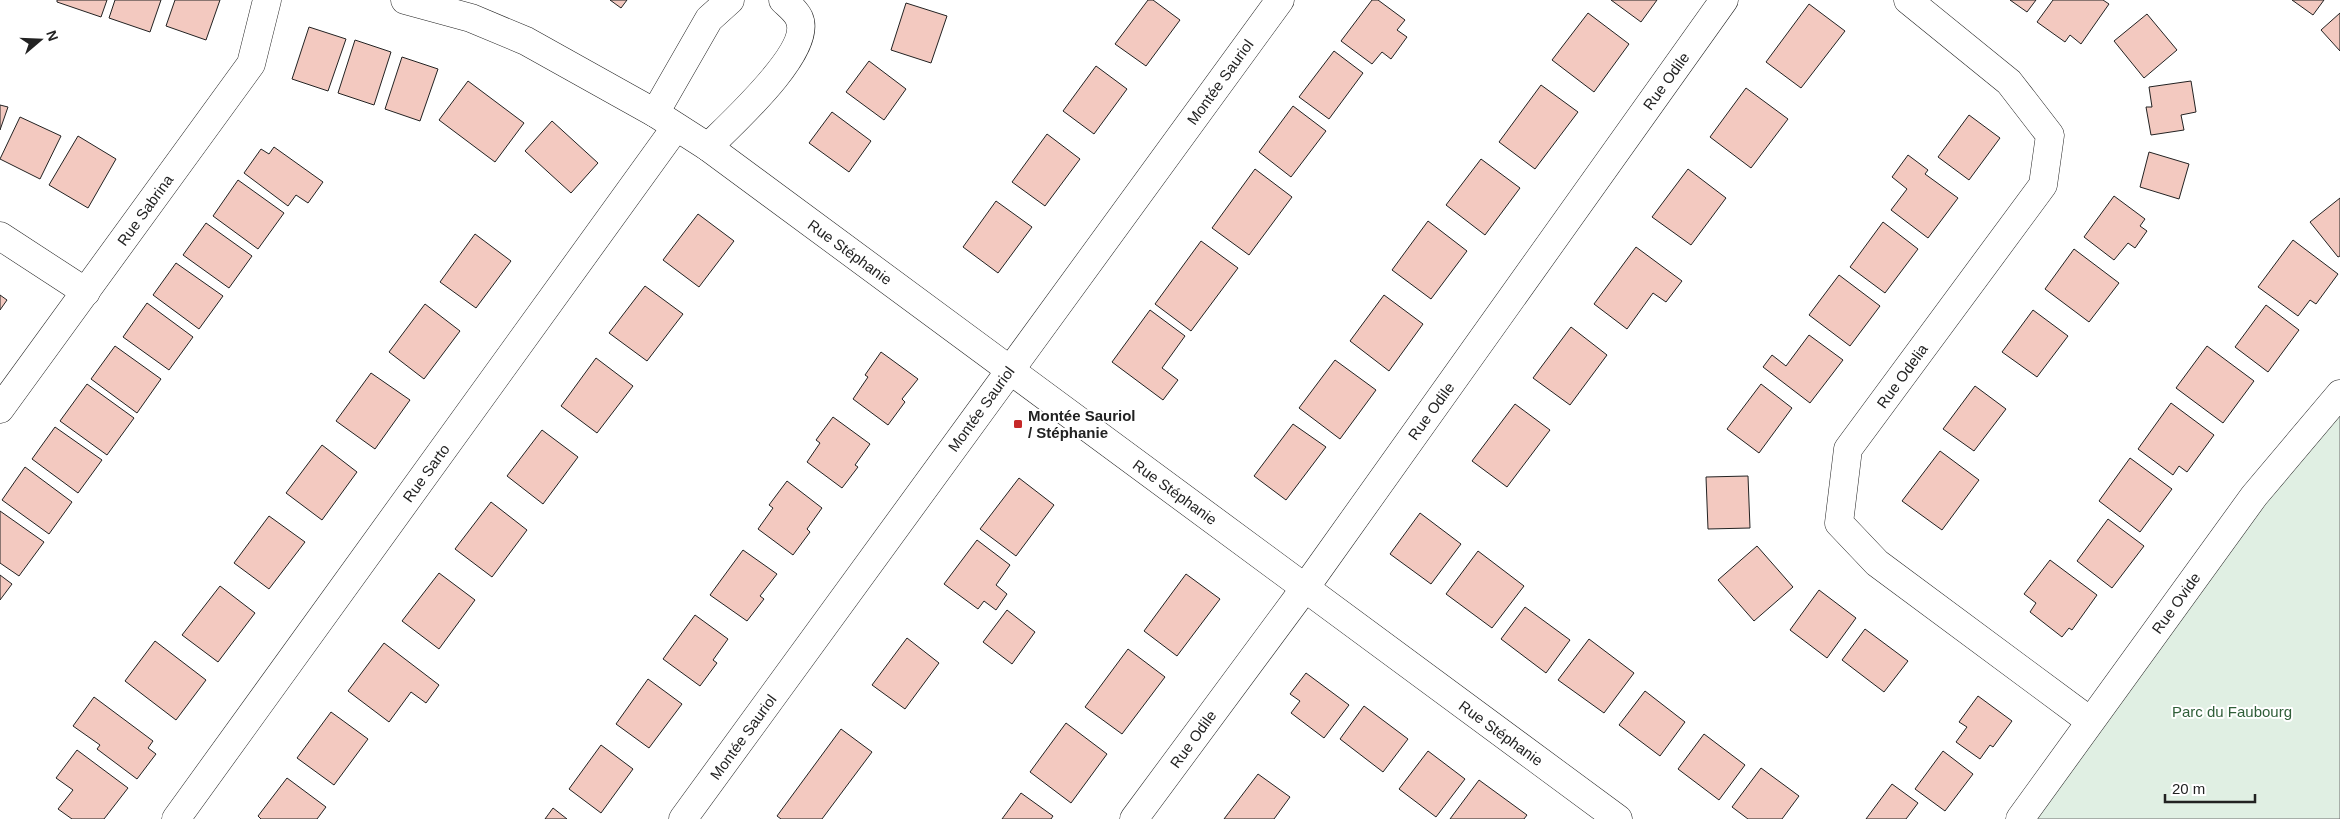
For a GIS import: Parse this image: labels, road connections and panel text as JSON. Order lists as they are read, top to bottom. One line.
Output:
{"streets":{"street":["Rue Odile","Montée Sauriol","Rue Sabrina","Rue Stéphanie","Rue Odelia","Rue Sarto","Rue Ovide"]},"crossings":[["Rue Odile","Rue Stéphanie"],["Montée Sauriol","Rue Stéphanie"],["Rue Stéphanie","Rue Sarto"],["Rue Odelia","Rue Ovide"]],"parks":["Parc du Faubourg"],"places":{"transit":["Montée Sauriol / Stéphanie"]},"scale_bar":"20 m","north":"right"}
